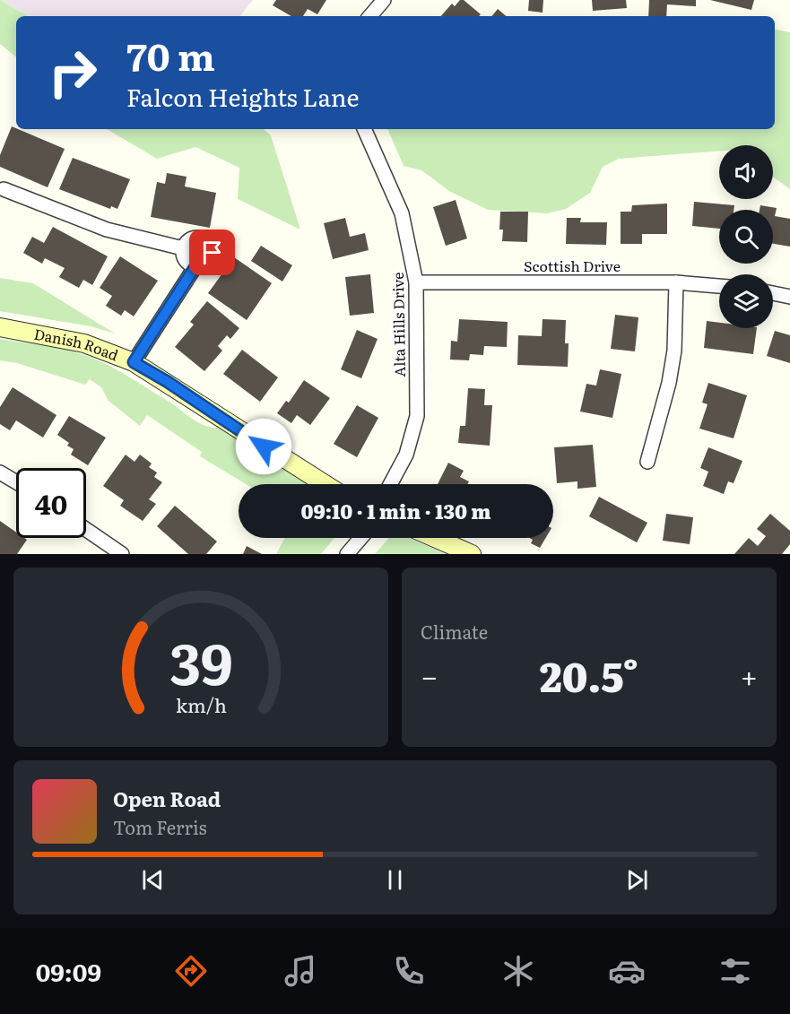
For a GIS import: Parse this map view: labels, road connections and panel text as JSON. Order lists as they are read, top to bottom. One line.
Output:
{"streets":{"street":["Scottish Drive","Alta Hills Drive","Danish Road"]},"crossings":[["Scottish Drive","Alta Hills Drive"]],"page":{"turn":["70 m","Falcon Heights Lane"],"limit":"40","trip":"09:10 · 1 min · 130 m","tile":"Climate","heat":["−","20.5°","+"],"song":["Open Road","Tom Ferris"],"tabs":"09:09","gauge":["39","km/h"]}}
